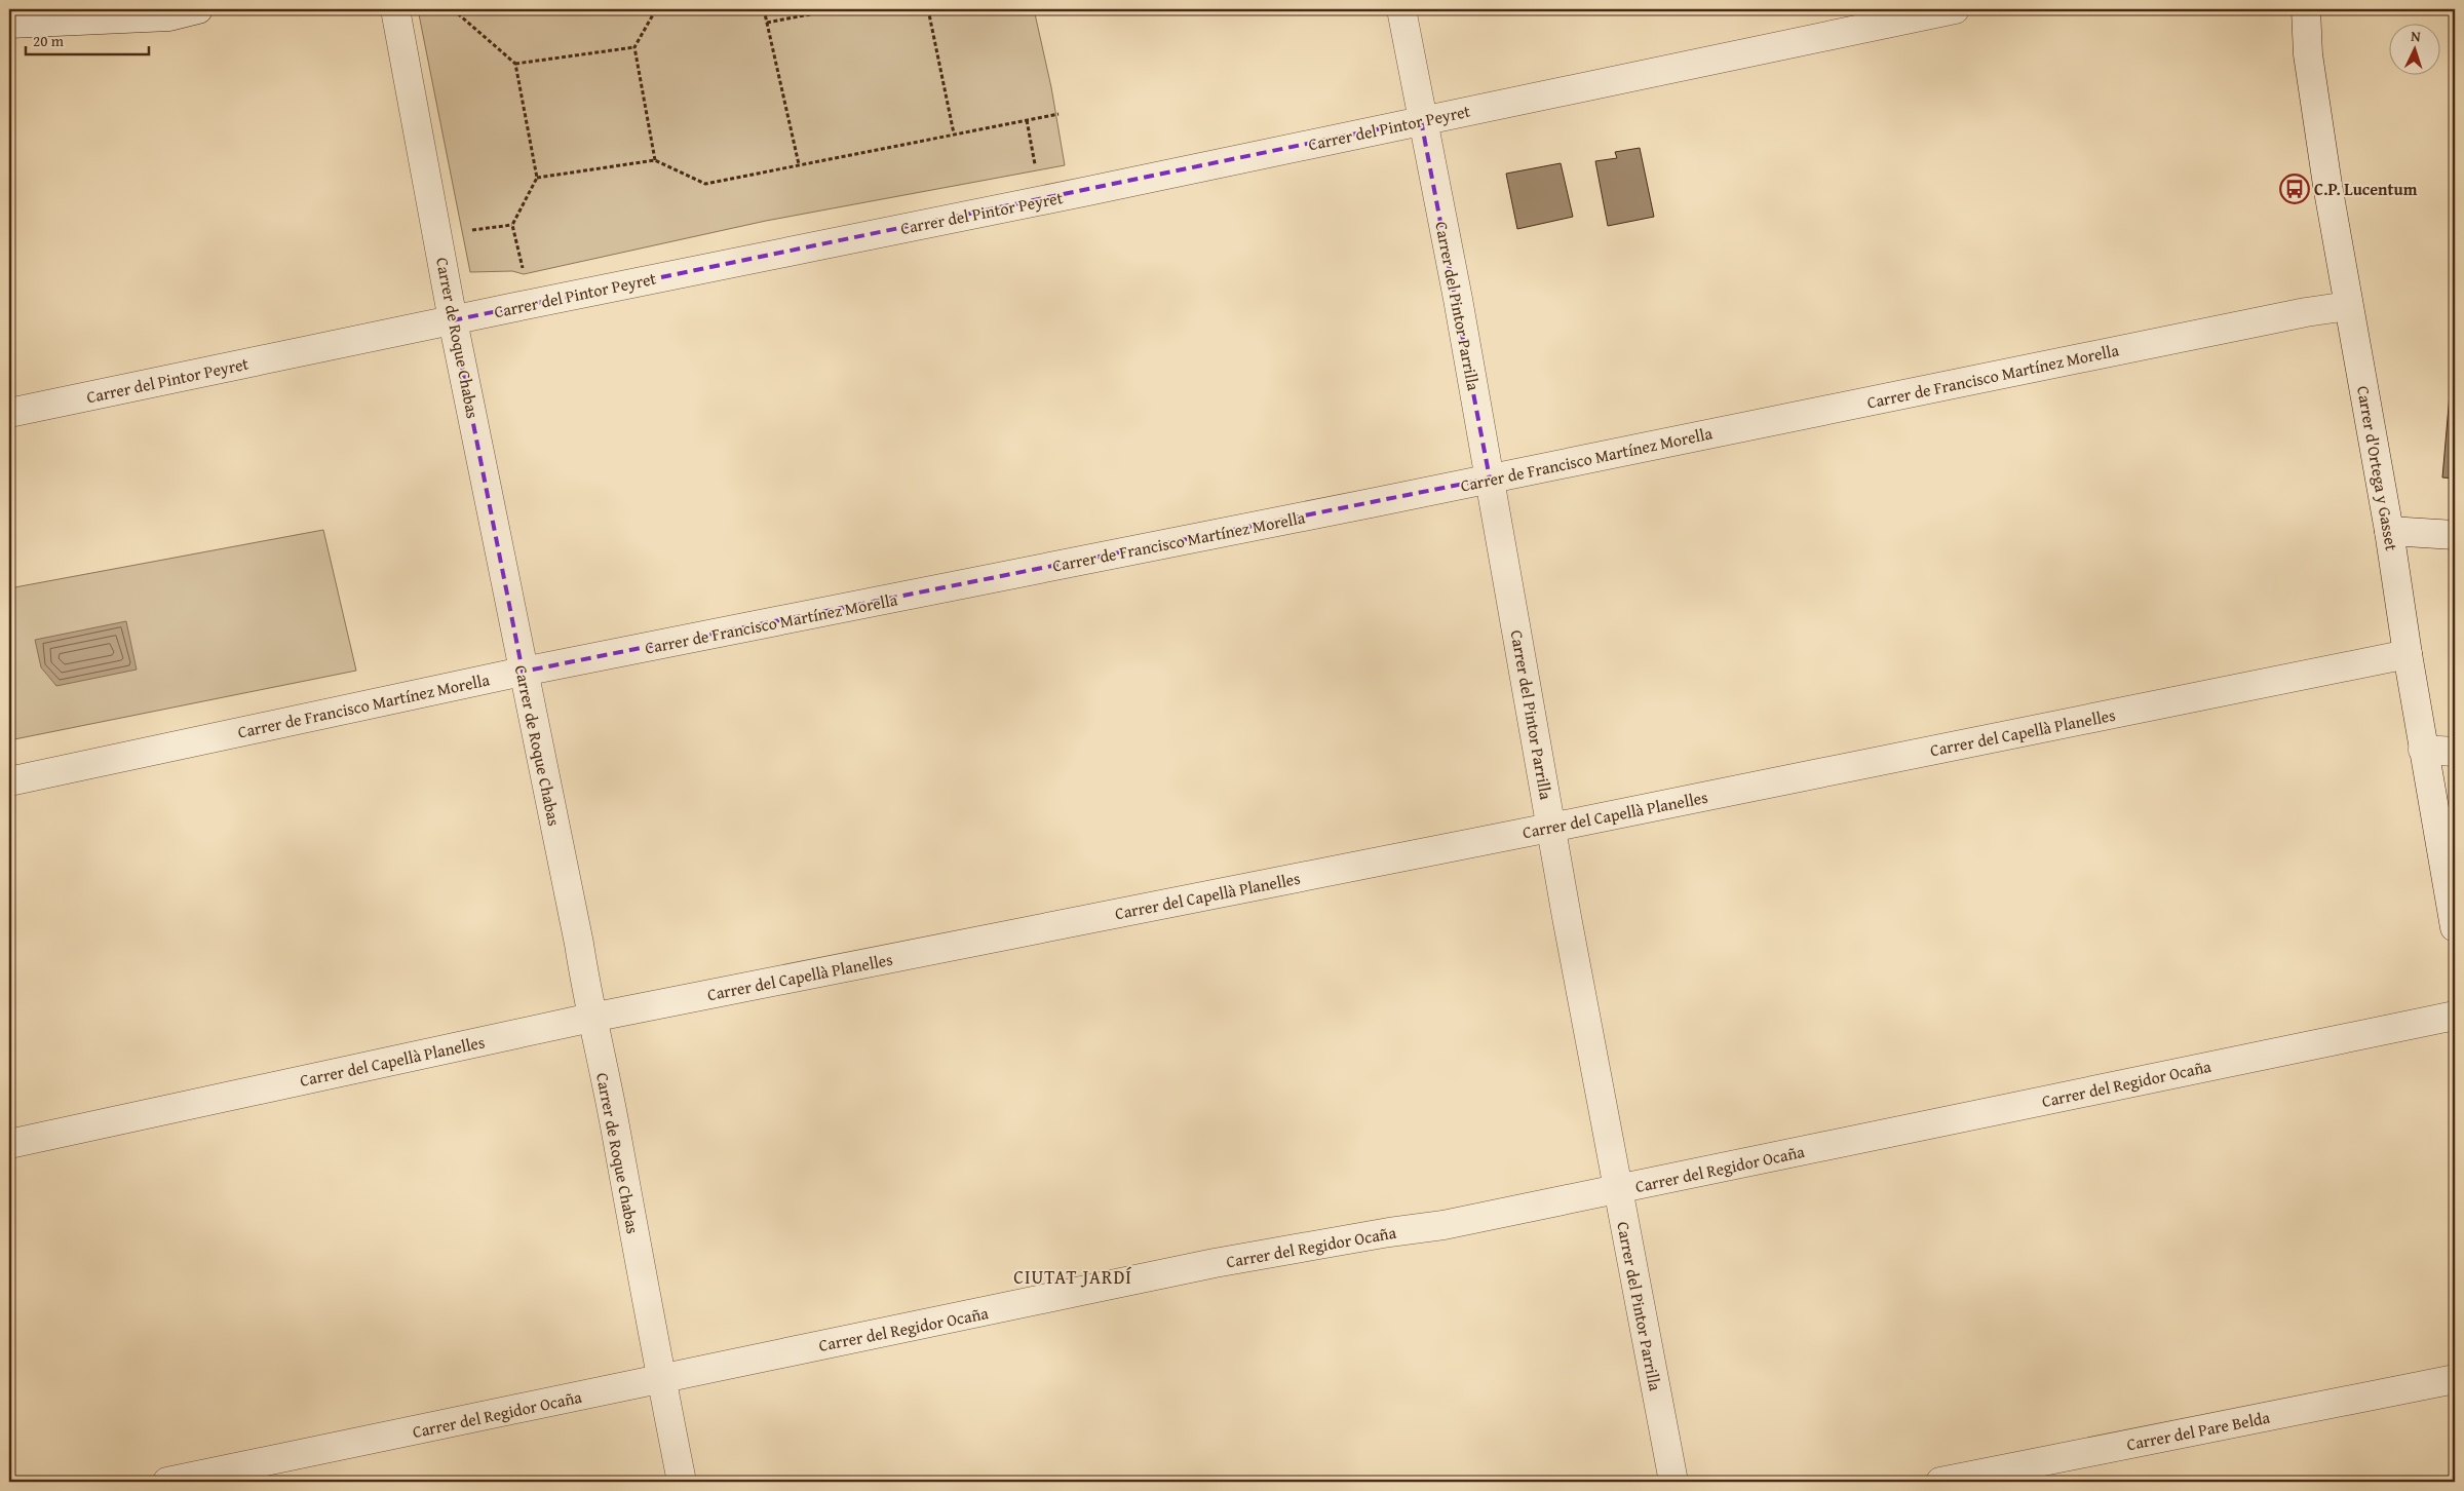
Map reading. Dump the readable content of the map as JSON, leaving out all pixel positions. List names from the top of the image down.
{
  "streets": {
    "street": [
      "Carrer del Pintor Peyret",
      "Carrer del Pintor Parrilla",
      "Carrer de Roque Chabas",
      "Carrer de Francisco Martínez Morella",
      "Carrer d'Ortega y Gasset",
      "Carrer del Capellà Planelles",
      "Carrer del Regidor Ocaña",
      "Carrer del Pare Belda"
    ]
  },
  "crossings": [
    ["Carrer del Pintor Peyret", "Carrer del Pintor Parrilla"],
    ["Carrer del Pintor Peyret", "Carrer de Roque Chabas"],
    ["Carrer del Pintor Parrilla", "Carrer de Francisco Martínez Morella"],
    ["Carrer del Pintor Parrilla", "Carrer del Capellà Planelles"],
    ["Carrer del Pintor Parrilla", "Carrer del Regidor Ocaña"],
    ["Carrer de Roque Chabas", "Carrer de Francisco Martínez Morella"],
    ["Carrer de Roque Chabas", "Carrer del Capellà Planelles"],
    ["Carrer de Roque Chabas", "Carrer del Regidor Ocaña"],
    ["Carrer de Francisco Martínez Morella", "Carrer d'Ortega y Gasset"],
    ["Carrer d'Ortega y Gasset", "Carrer del Capellà Planelles"]
  ],
  "districts": ["CIUTAT JARDÍ"],
  "places": {
    "bus stop": ["C.P. Lucentum"]
  },
  "scale_bar": "20 m",
  "north": "top"
}
